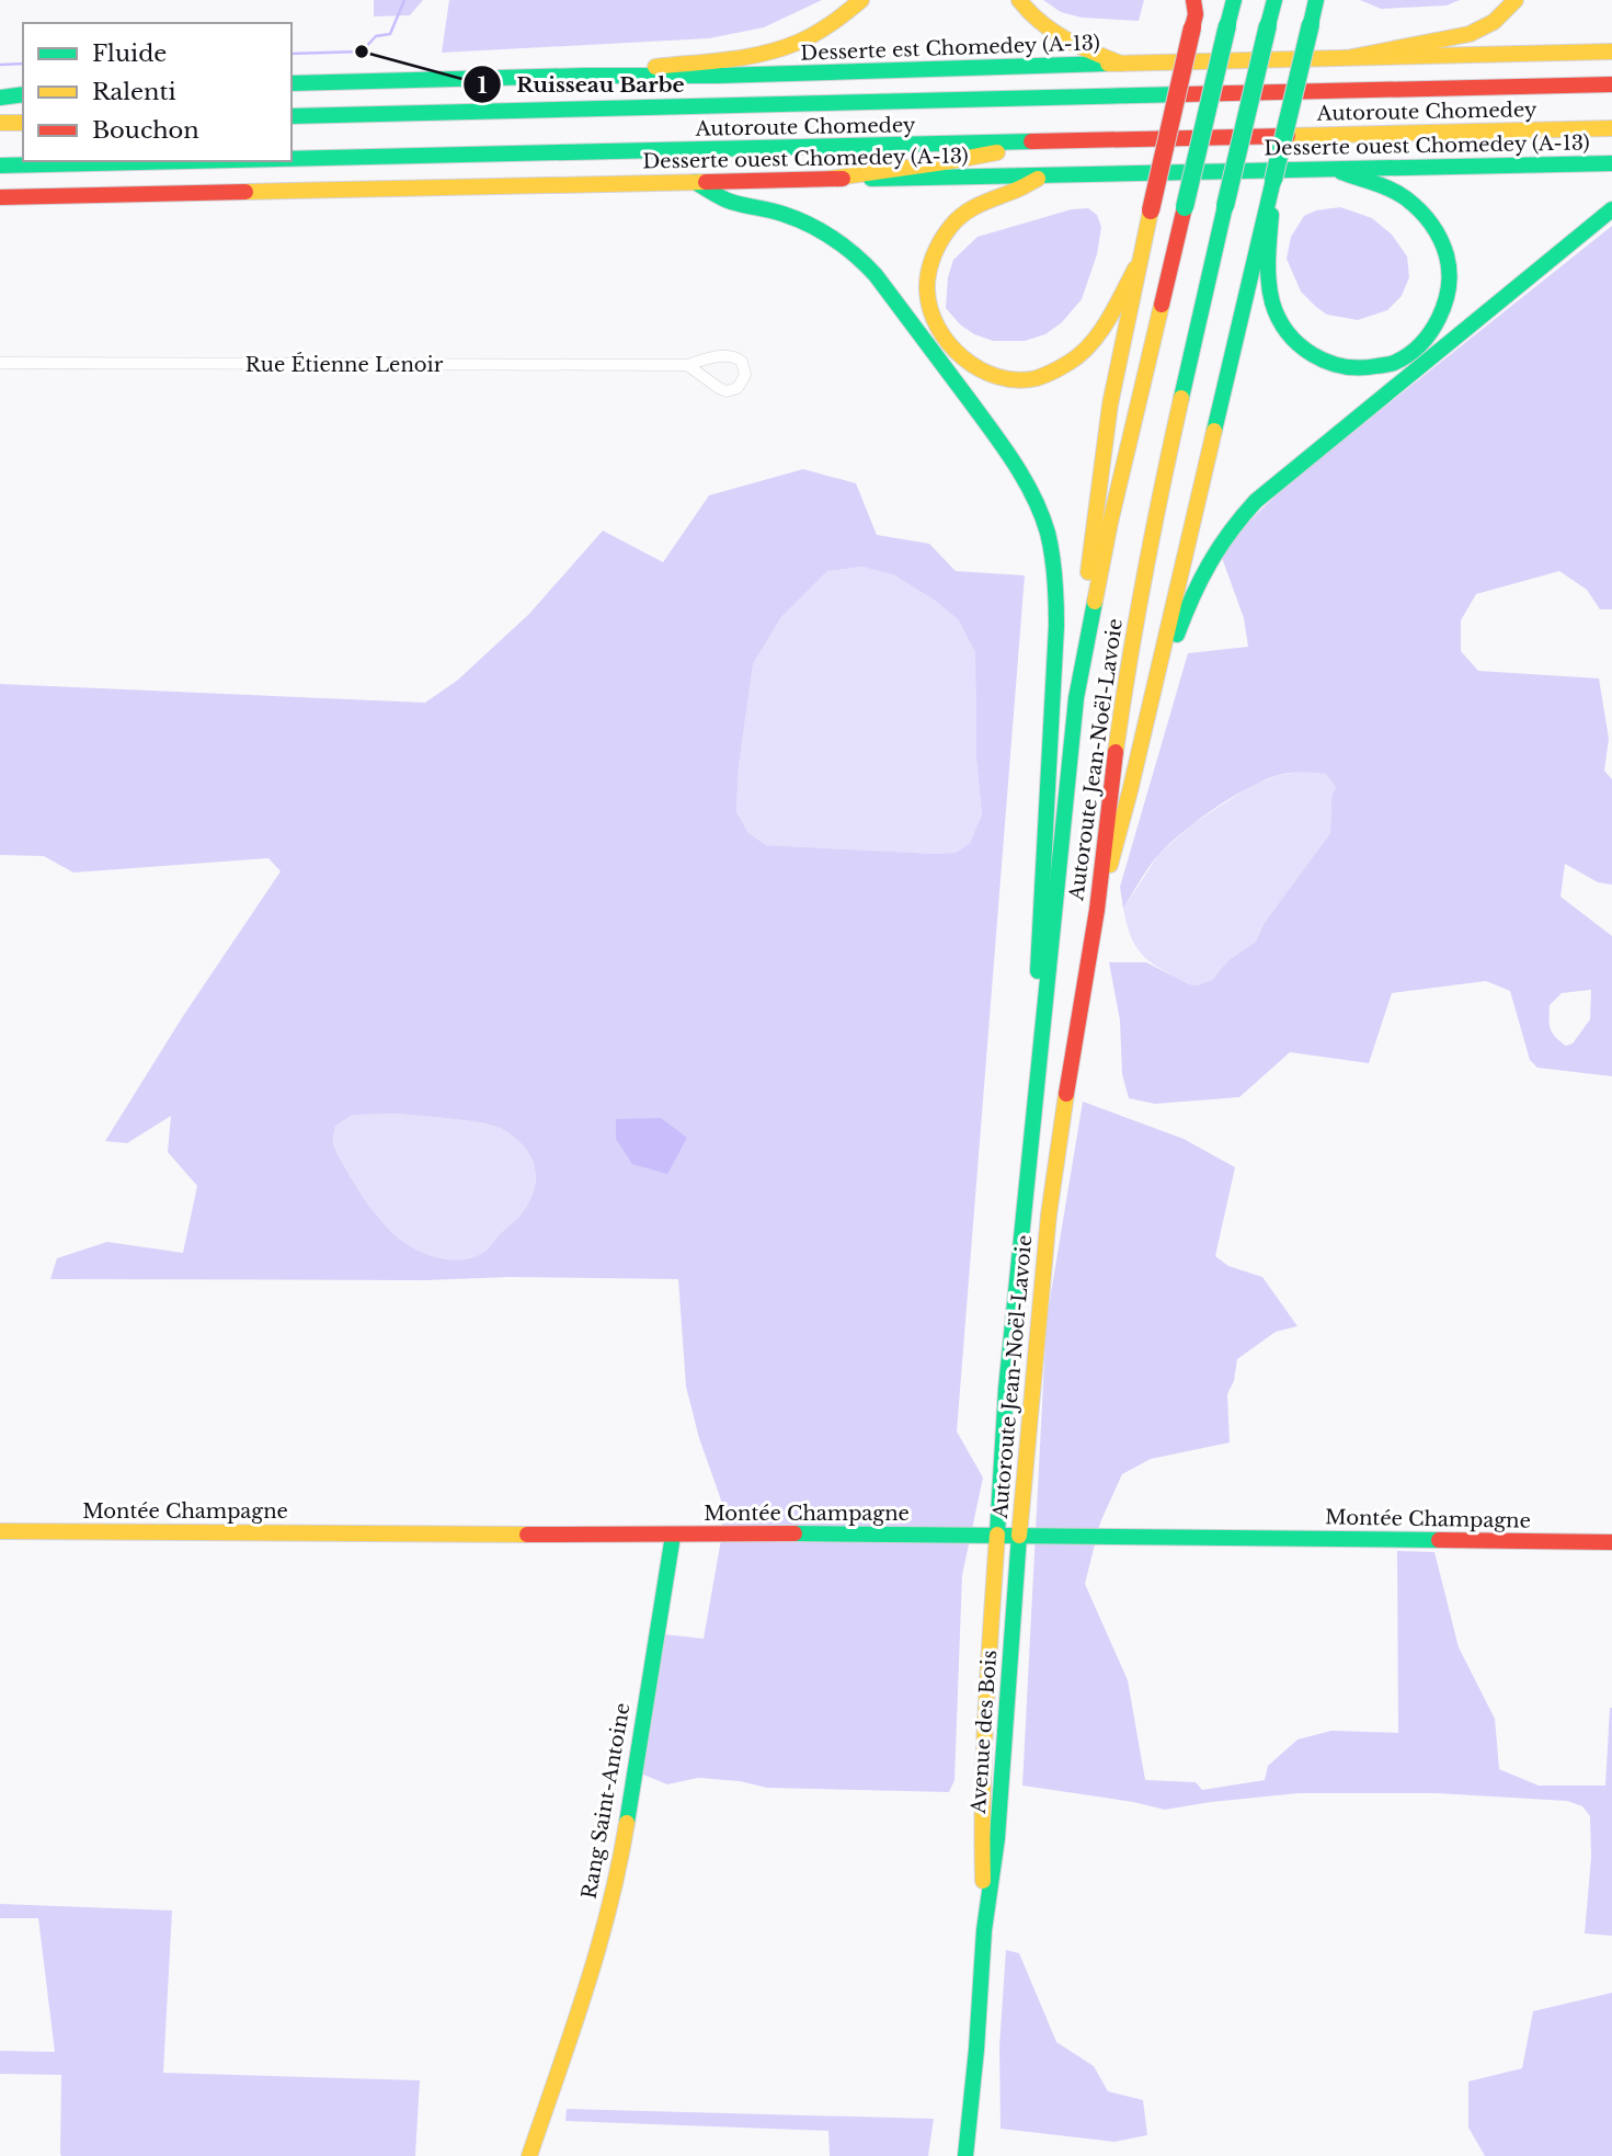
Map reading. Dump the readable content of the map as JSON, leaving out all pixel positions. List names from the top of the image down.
{
  "streets": {
    "main road": [
      "Desserte est Chomedey (A-13)",
      "Autoroute Chomedey",
      "Desserte ouest Chomedey (A-13)",
      "Autoroute Jean-Noël-Lavoie",
      "Montée Champagne",
      "Avenue des Bois",
      "Rang Saint-Antoine"
    ],
    "street": ["Rue Étienne Lenoir"]
  },
  "crossings": [
    ["Autoroute Jean-Noël-Lavoie", "Montée Champagne"],
    ["Autoroute Jean-Noël-Lavoie", "Avenue des Bois"],
    ["Montée Champagne", "Avenue des Bois"],
    ["Montée Champagne", "Rang Saint-Antoine"]
  ],
  "places": ["Ruisseau Barbe"],
  "legend": ["Fluide", "Ralenti", "Bouchon"]
}
